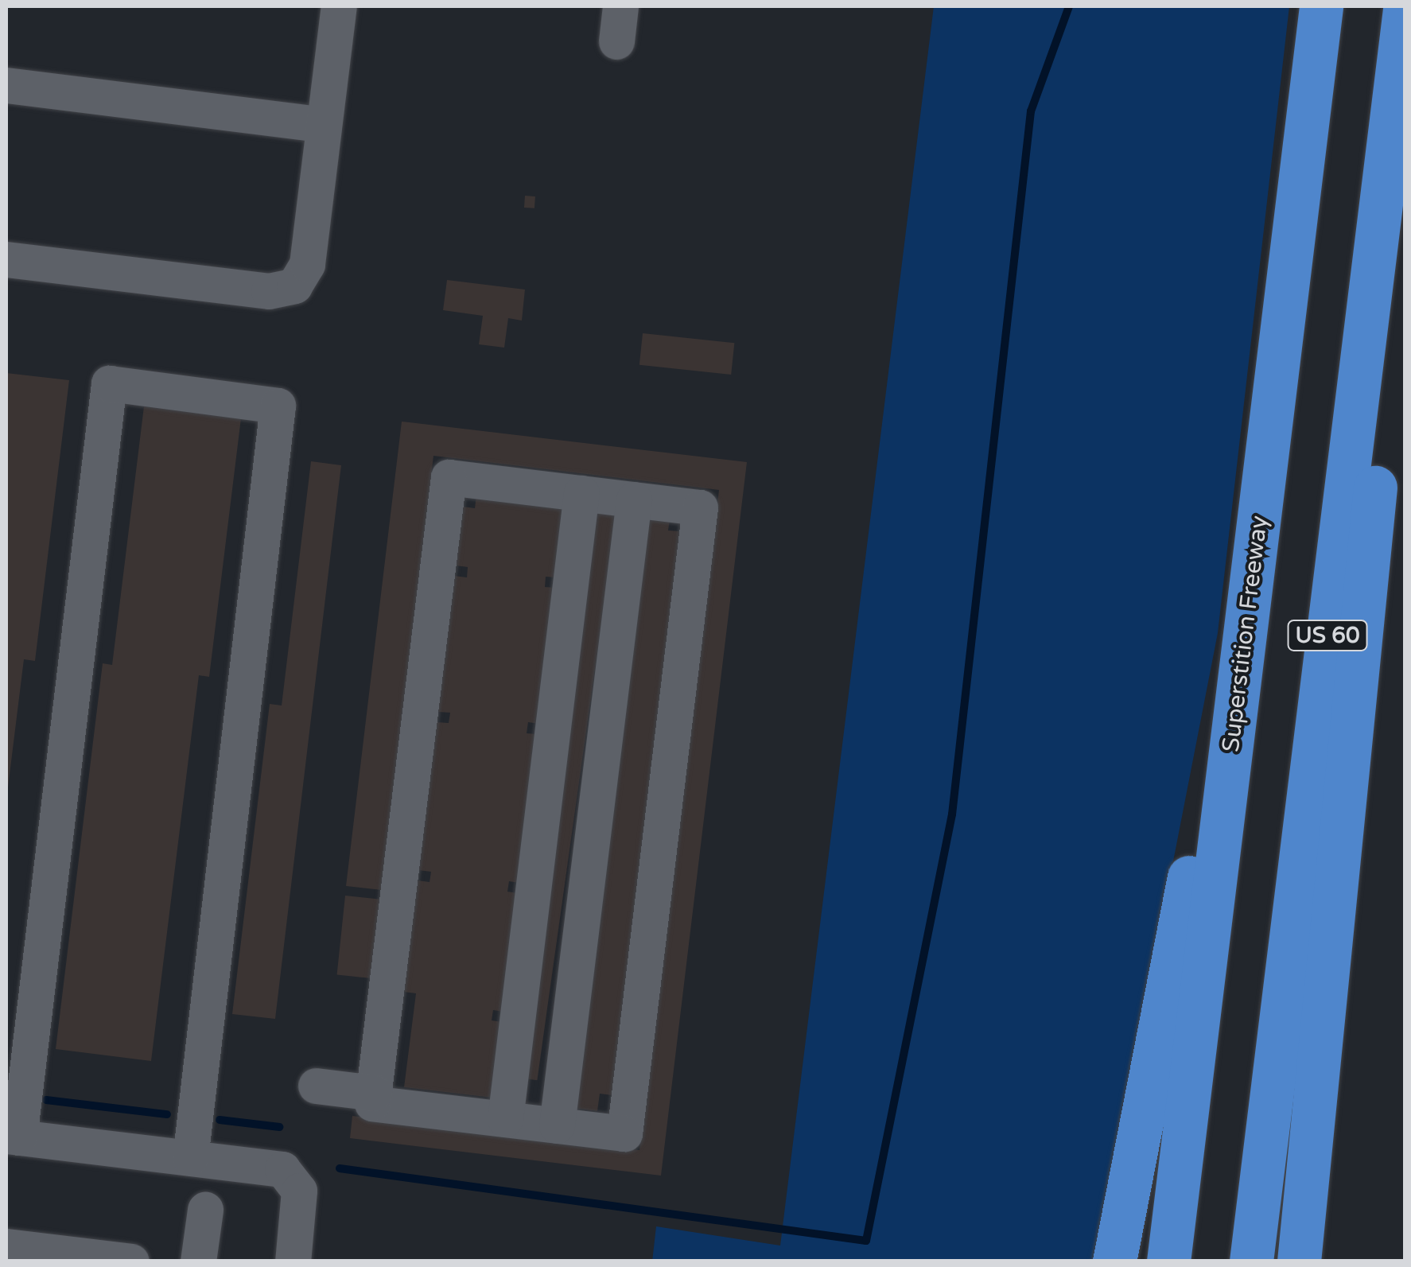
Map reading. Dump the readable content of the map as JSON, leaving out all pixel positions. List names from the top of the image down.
{
  "streets": {
    "highway": ["Superstition Freeway", "US 60"]
  }
}
